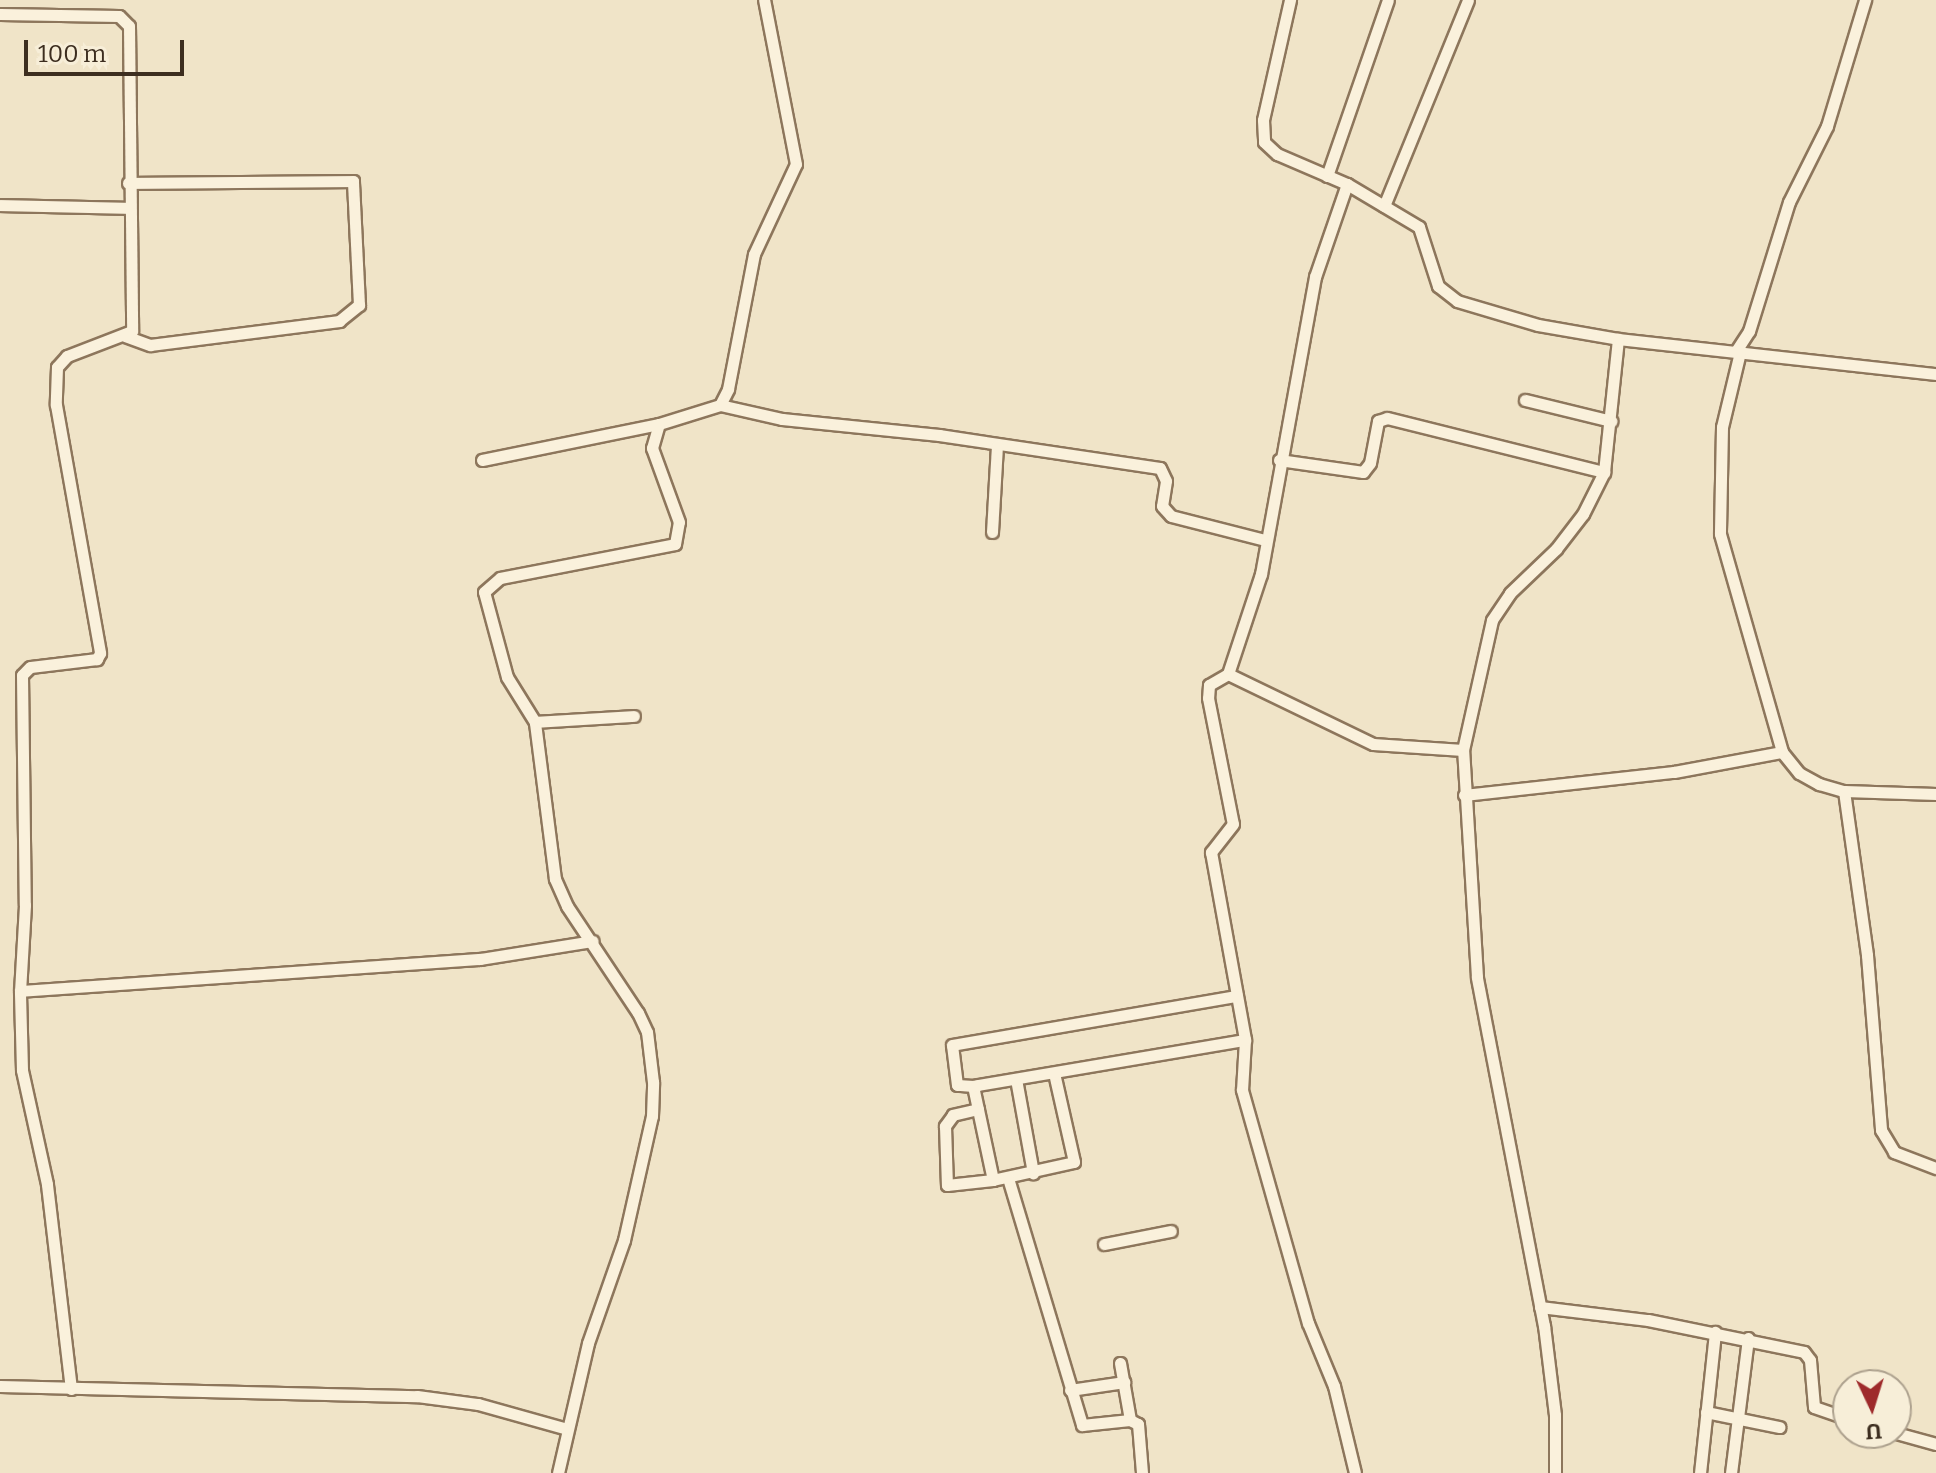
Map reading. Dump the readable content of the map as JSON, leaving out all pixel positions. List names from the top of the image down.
{
  "scale_bar": "100 m",
  "north": "bottom"
}
